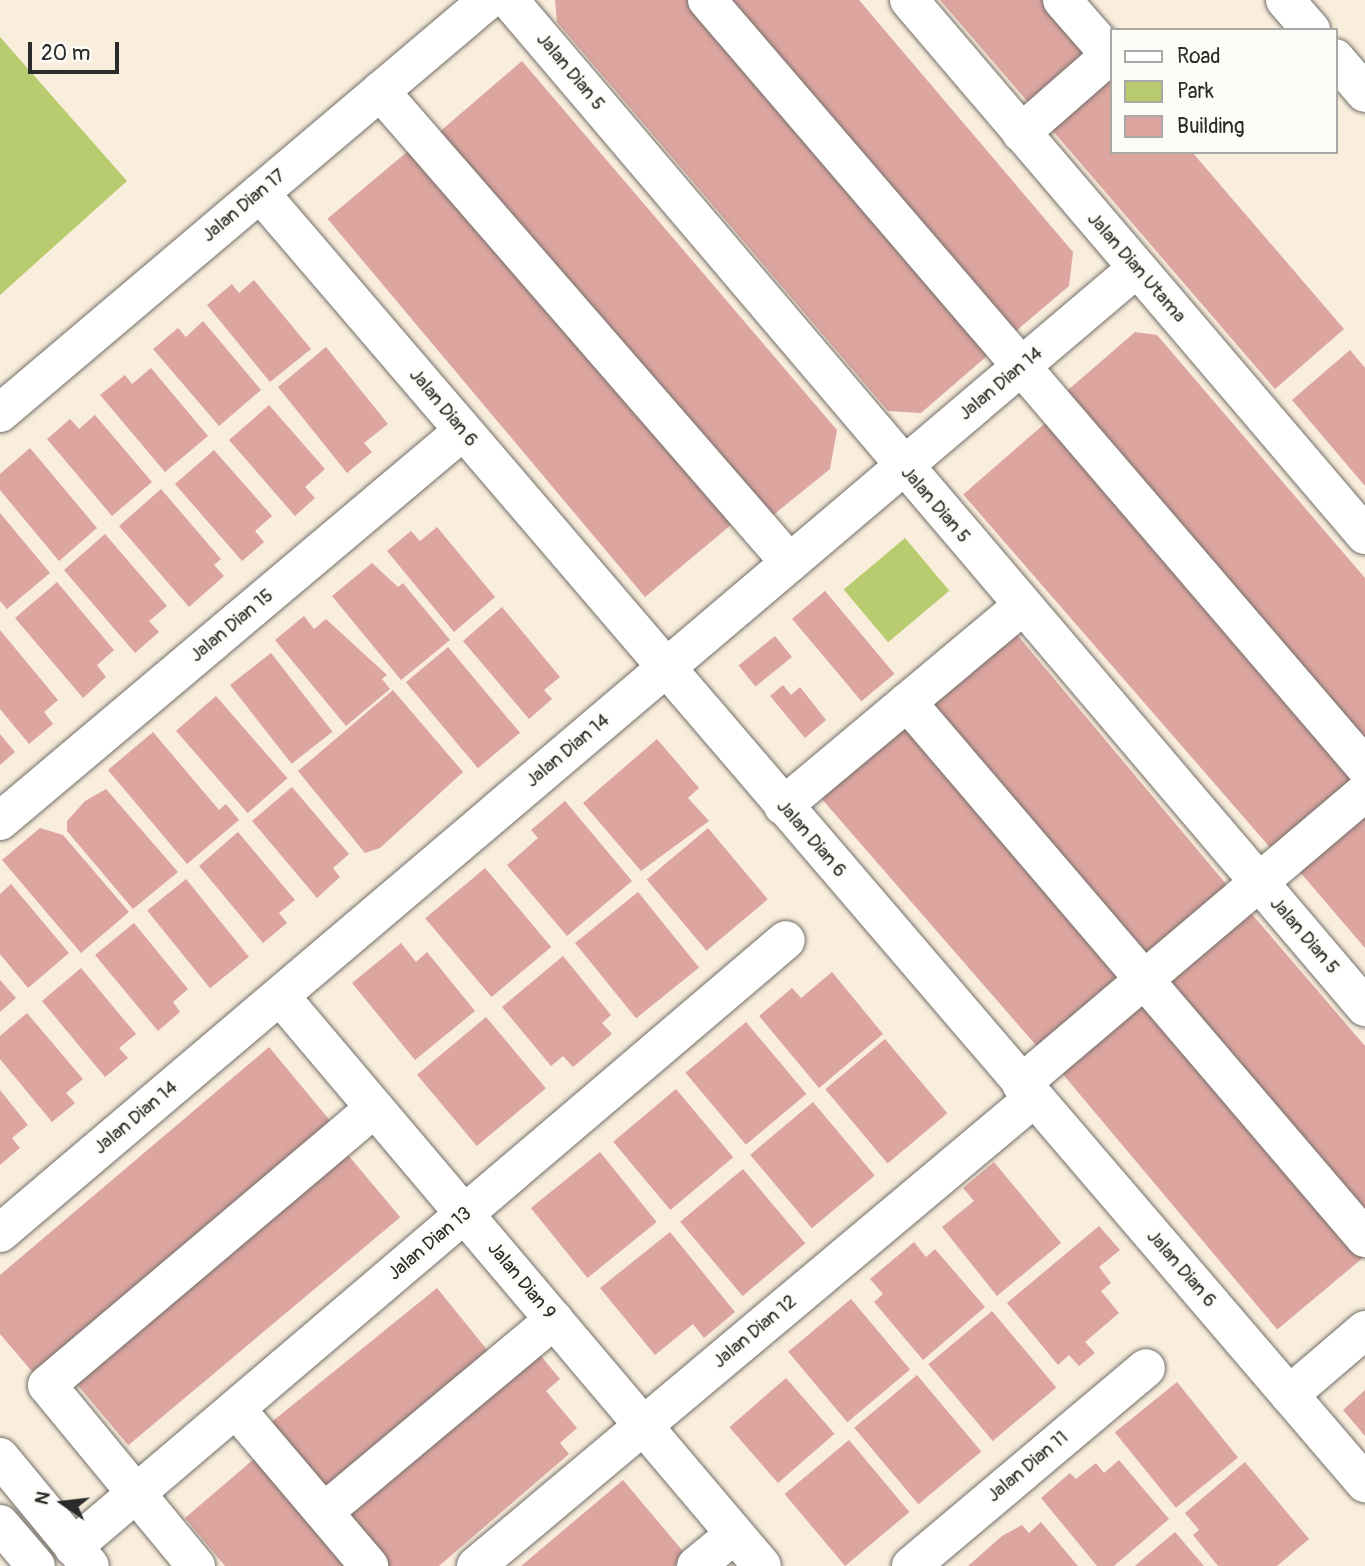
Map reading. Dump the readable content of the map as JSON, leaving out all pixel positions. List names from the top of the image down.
{
  "streets": {
    "street": [
      "Jalan Dian 5",
      "Jalan Dian 17",
      "Jalan Dian Utama",
      "Jalan Dian 14",
      "Jalan Dian 6",
      "Jalan Dian 15",
      "Jalan Dian 13",
      "Jalan Dian 9",
      "Jalan Dian 12",
      "Jalan Dian 11"
    ]
  },
  "crossings": [
    ["Jalan Dian 5", "Jalan Dian 14"],
    ["Jalan Dian 5", "Jalan Dian 12"],
    ["Jalan Dian 17", "Jalan Dian 6"],
    ["Jalan Dian Utama", "Jalan Dian 14"],
    ["Jalan Dian 14", "Jalan Dian 6"],
    ["Jalan Dian 14", "Jalan Dian 9"],
    ["Jalan Dian 6", "Jalan Dian 15"],
    ["Jalan Dian 6", "Jalan Dian 12"],
    ["Jalan Dian 13", "Jalan Dian 9"],
    ["Jalan Dian 9", "Jalan Dian 12"]
  ],
  "legend": ["Road", "Park", "Building"],
  "scale_bar": "20 m",
  "north": "left"
}
